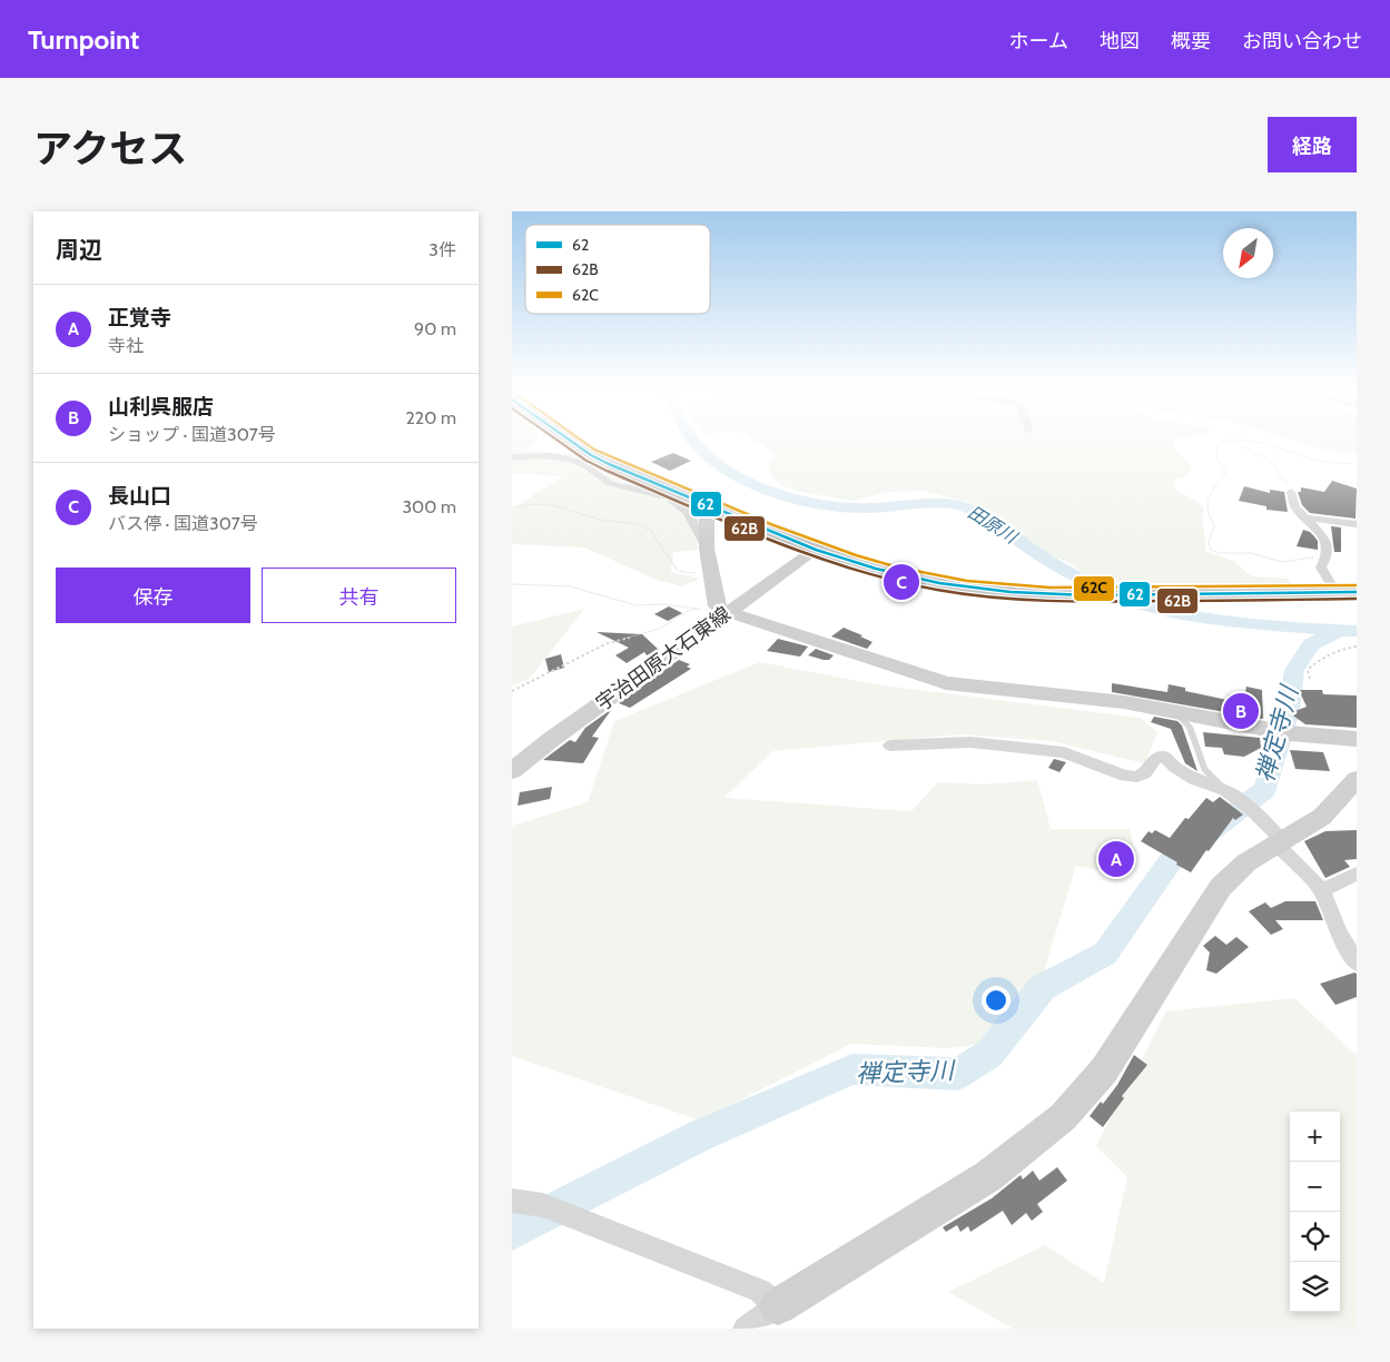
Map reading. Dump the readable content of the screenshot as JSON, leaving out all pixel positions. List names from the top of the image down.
{
  "streets": {
    "street": ["宇治田原大石東線"]
  },
  "water": ["田原川", "禅定寺川"],
  "lines": ["transit line 62", "transit line 62B", "transit line 62C"],
  "legend": ["62", "62B", "62C"],
  "north": "bottom left",
  "page": {
    "header": "Turnpoint",
    "nav": [
      "ホーム",
      "地図",
      "概要",
      "お問い合わせ"
    ],
    "title": "アクセス",
    "buttons": [
      "経路",
      ["保存", "共有"]
    ],
    "heading": ["周辺", "3件"],
    "list": [
      {
        "mark": "A",
        "name": "正覚寺",
        "note": "寺社",
        "value": "90 m"
      },
      {
        "mark": "B",
        "name": "山利呉服店",
        "note": "ショップ · 国道307号",
        "value": "220 m"
      },
      {
        "mark": "C",
        "name": "長山口",
        "note": "バス停 · 国道307号",
        "value": "300 m"
      }
    ],
    "pins": ["C", "B", "A"],
    "map_buttons": ["+", "−"]
  }
}
